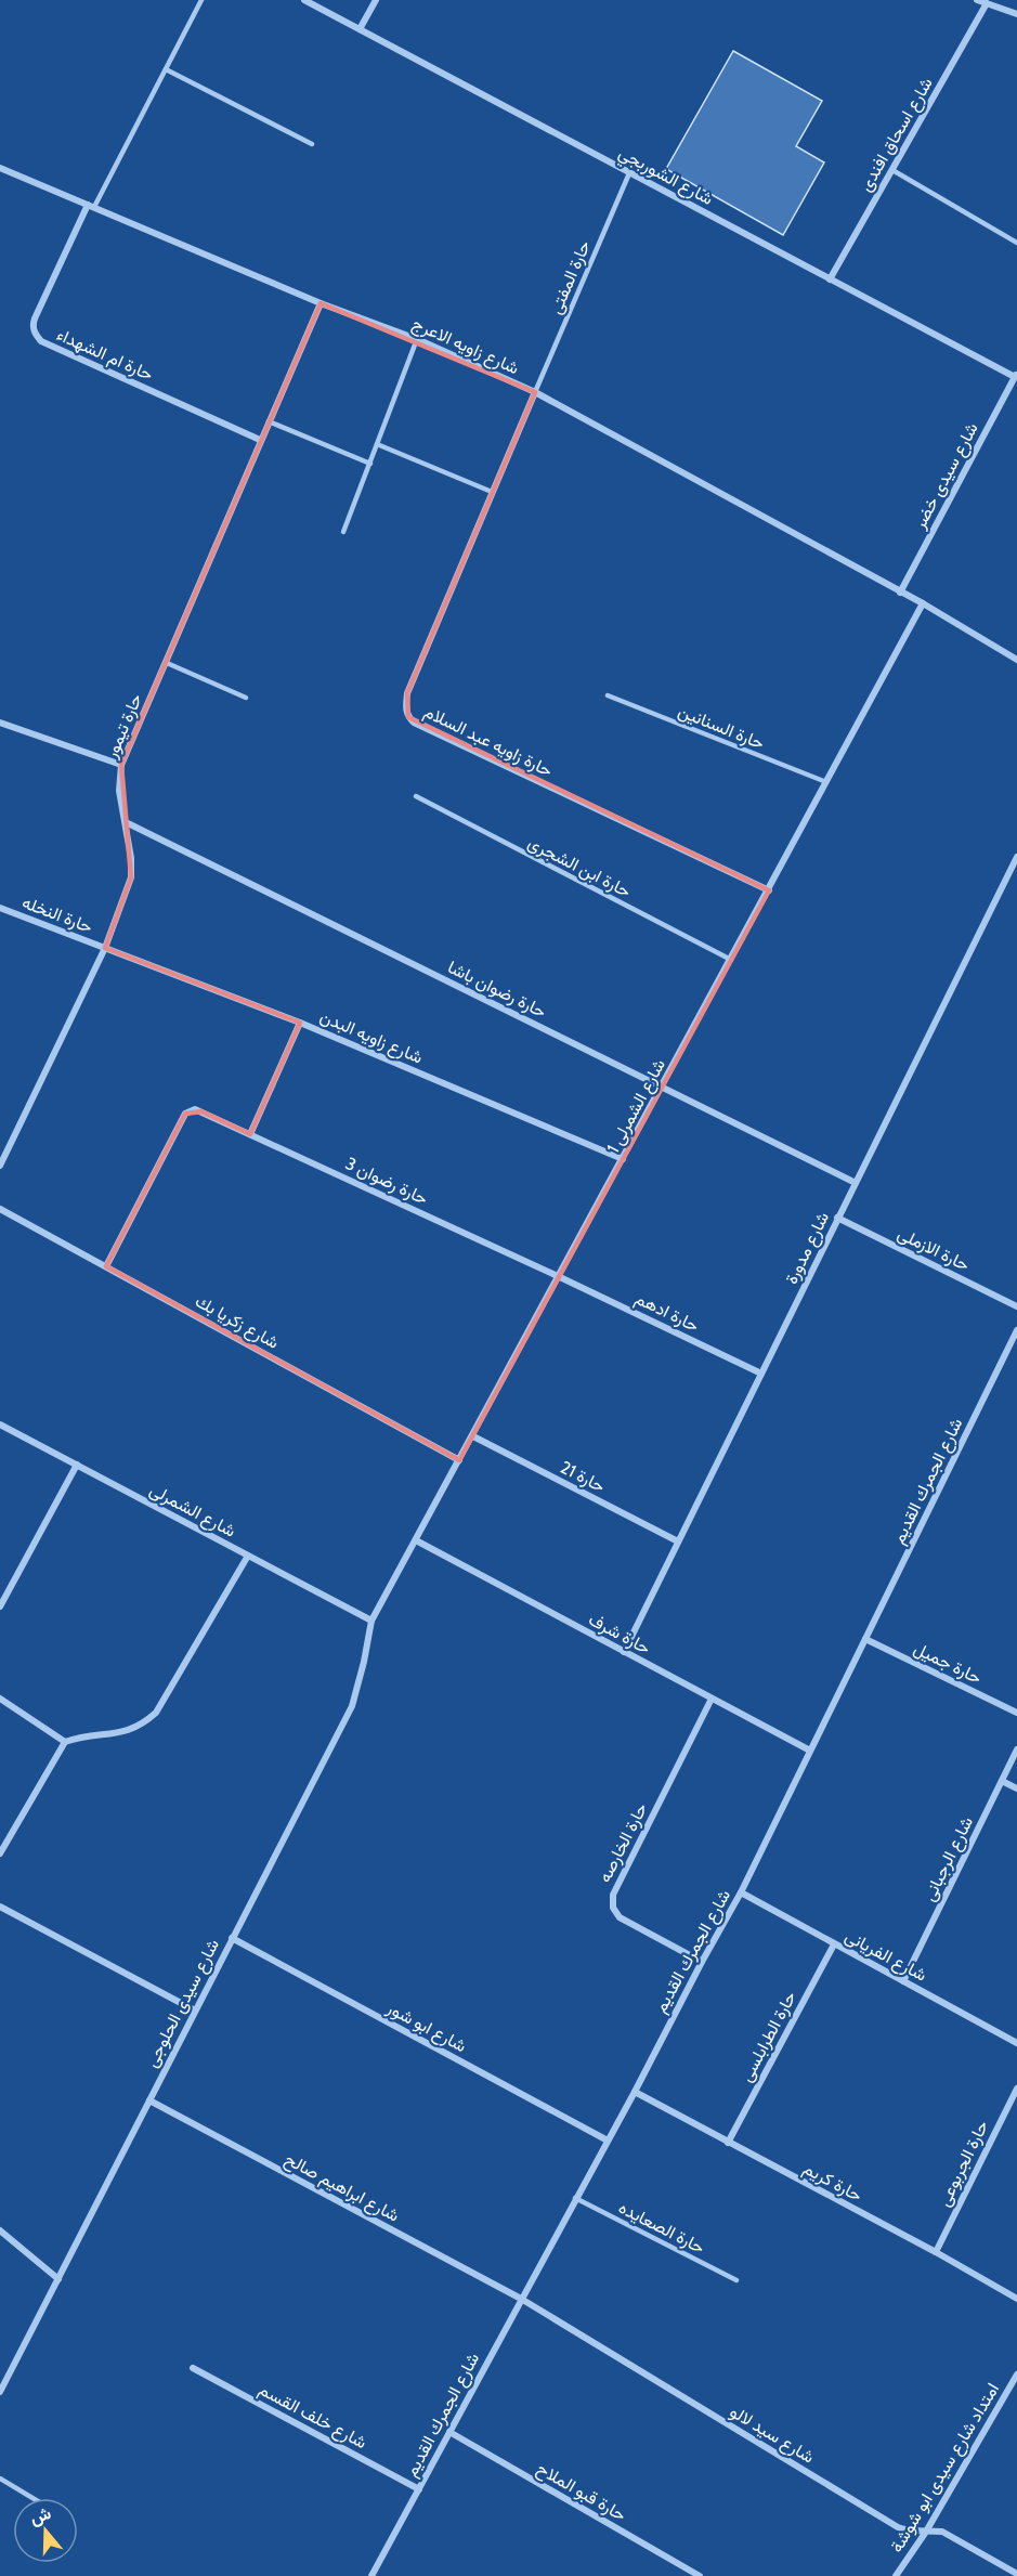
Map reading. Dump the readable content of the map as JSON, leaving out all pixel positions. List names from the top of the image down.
{
  "streets": {
    "street": [
      "شارع اسحاق افندى",
      "شارع الشوربجي",
      "شارع زاويه الاعرج",
      "حارة ام الشهداء",
      "شارع سيدى خضر",
      "حارة تيمور",
      "حارة زاويه عبد السلام",
      "حارة النخله",
      "حارة رضوان باشا",
      "شارع زاويه البدن",
      "شارع الشمرلى 1",
      "حارة رضوان 3",
      "شارع مدورة",
      "حارة الازملى",
      "حارة ادهم",
      "شارع زكريا بك",
      "حارة 21",
      "شارع الجمرك القديم",
      "شارع الشمرلى",
      "حارة شرف",
      "حارة جميل",
      "حارة الخارصه",
      "شارع الرجبانى",
      "شارع الفريانى",
      "شارع سيدى الحلوجى",
      "شارع ابو شور",
      "حارة الطرابلسى",
      "حارة الجربوعى",
      "حارة كريم",
      "شارع ابراهيم صالح",
      "شارع خلف القسم",
      "شارع سيد لالو",
      "امتداد شارع سيدى ابو شوشة",
      "حارة قبو الملاح"
    ],
    "lane": [
      "حارة المفتى",
      "حارة السنانين",
      "حارة ابن الشجرى",
      "حارة الصعايده"
    ]
  },
  "crossings": [
    ["شارع اسحاق افندى", "شارع الشوربجي"],
    ["شارع الشوربجي", "حارة المفتى"],
    ["شارع الشوربجي", "شارع سيدى خضر"],
    ["حارة المفتى", "شارع زاويه الاعرج"],
    ["حارة المفتى", "حارة زاويه عبد السلام"],
    ["شارع زاويه الاعرج", "حارة ام الشهداء"],
    ["شارع زاويه الاعرج", "شارع سيدى خضر"],
    ["شارع زاويه الاعرج", "حارة تيمور"],
    ["شارع زاويه الاعرج", "حارة زاويه عبد السلام"],
    ["شارع زاويه الاعرج", "شارع الشمرلى 1"],
    ["حارة ام الشهداء", "حارة تيمور"],
    ["حارة تيمور", "حارة النخله"],
    ["حارة تيمور", "حارة رضوان باشا"],
    ["حارة تيمور", "شارع زاويه البدن"],
    ["حارة السنانين", "شارع الشمرلى 1"],
    ["حارة زاويه عبد السلام", "شارع الشمرلى 1"],
    ["حارة ابن الشجرى", "شارع الشمرلى 1"],
    ["حارة النخله", "شارع زاويه البدن"],
    ["حارة رضوان باشا", "شارع الشمرلى 1"],
    ["حارة رضوان باشا", "شارع مدورة"],
    ["شارع زاويه البدن", "شارع الشمرلى 1"],
    ["شارع الشمرلى 1", "حارة رضوان 3"],
    ["شارع الشمرلى 1", "حارة ادهم"],
    ["شارع الشمرلى 1", "شارع زكريا بك"],
    ["شارع الشمرلى 1", "حارة 21"],
    ["شارع الشمرلى 1", "شارع الشمرلى"],
    ["شارع الشمرلى 1", "حارة شرف"],
    ["شارع الشمرلى 1", "شارع سيدى الحلوجى"],
    ["حارة رضوان 3", "حارة ادهم"],
    ["حارة رضوان 3", "شارع زكريا بك"],
    ["شارع مدورة", "حارة الازملى"],
    ["شارع مدورة", "حارة ادهم"],
    ["شارع مدورة", "حارة 21"],
    ["شارع مدورة", "حارة شرف"],
    ["شارع الجمرك القديم", "حارة شرف"],
    ["شارع الجمرك القديم", "حارة جميل"],
    ["شارع الجمرك القديم", "حارة الخارصه"],
    ["شارع الجمرك القديم", "شارع الفريانى"],
    ["شارع الجمرك القديم", "شارع ابو شور"],
    ["شارع الجمرك القديم", "حارة كريم"],
    ["شارع الجمرك القديم", "شارع ابراهيم صالح"],
    ["شارع الجمرك القديم", "حارة الصعايده"],
    ["شارع الجمرك القديم", "شارع خلف القسم"],
    ["شارع الجمرك القديم", "شارع سيد لالو"],
    ["شارع الجمرك القديم", "حارة قبو الملاح"],
    ["شارع الشمرلى", "شارع سيدى الحلوجى"],
    ["حارة شرف", "حارة الخارصه"],
    ["شارع الرجبانى", "شارع الفريانى"],
    ["شارع الفريانى", "حارة الطرابلسى"],
    ["شارع سيدى الحلوجى", "شارع ابو شور"],
    ["شارع سيدى الحلوجى", "شارع ابراهيم صالح"],
    ["حارة الطرابلسى", "حارة كريم"],
    ["حارة الجربوعى", "حارة كريم"],
    ["شارع ابراهيم صالح", "شارع سيد لالو"],
    ["شارع سيد لالو", "امتداد شارع سيدى ابو شوشة"]
  ],
  "north": "top"
}
